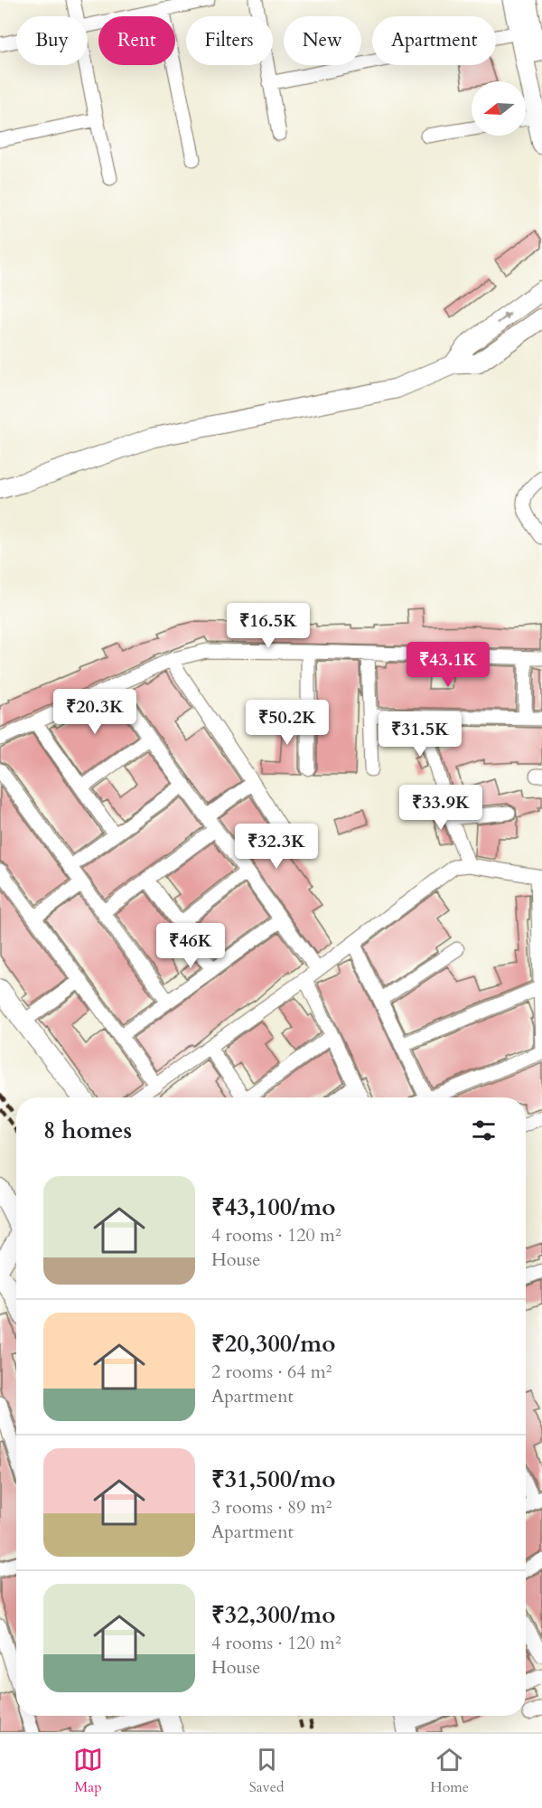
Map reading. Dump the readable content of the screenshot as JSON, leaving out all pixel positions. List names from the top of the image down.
{
  "north": "left",
  "page": {
    "chip": [
      "Buy",
      "Rent",
      "Filters",
      "New",
      "Apartment"
    ],
    "price": [
      "₹16.5K",
      "₹43.1K",
      "₹20.3K",
      "₹50.2K",
      "₹31.5K",
      "₹33.9K",
      "₹32.3K",
      "₹46K"
    ],
    "heading": "8 homes",
    "list": [
      {
        "name": "₹43,100/mo",
        "note": "4 rooms · 120 m² · House"
      },
      {
        "name": "₹20,300/mo",
        "note": "2 rooms · 64 m² · Apartment"
      },
      {
        "name": "₹31,500/mo",
        "note": "3 rooms · 89 m² · Apartment"
      },
      {
        "name": "₹32,300/mo",
        "note": "4 rooms · 120 m² · House"
      }
    ],
    "tabs": ["Map", "Saved", "Home"]
  }
}
